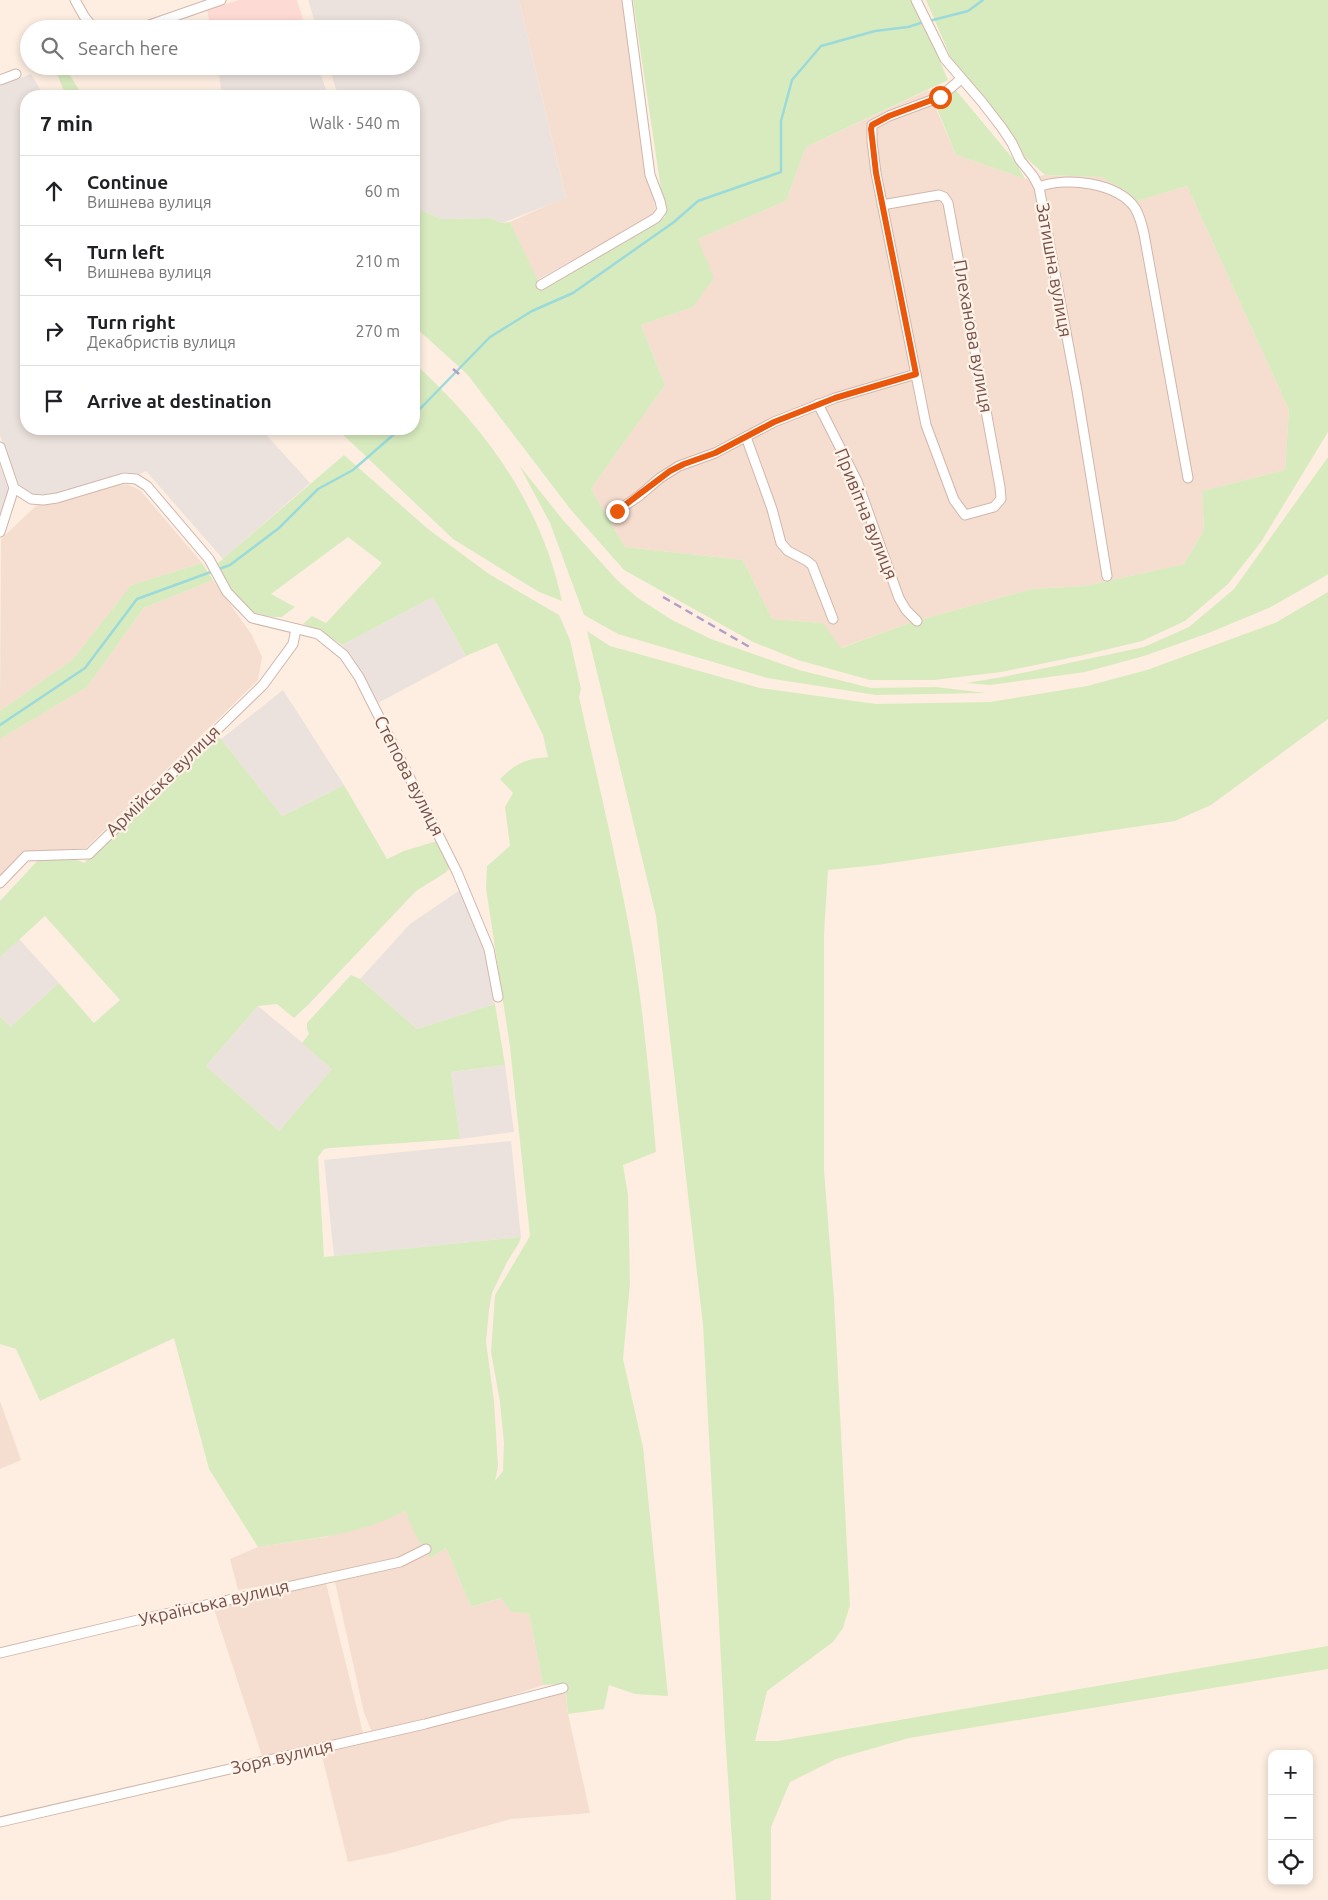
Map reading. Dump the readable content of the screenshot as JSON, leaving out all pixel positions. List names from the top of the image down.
{
  "streets": {
    "street": [
      "Затишна вулиця",
      "Плеханова вулиця",
      "Привітна вулиця",
      "Степова вулиця",
      "Армійська вулиця",
      "Українська вулиця",
      "Зоря вулиця"
    ]
  },
  "crossings": [
    ["Степова вулиця", "Армійська вулиця"]
  ],
  "page": {
    "search": "Search here",
    "heading": ["7 min", "Walk · 540 m"],
    "list": [
      ["Continue", "Вишнева вулиця", "60 m"],
      ["Turn left", "Вишнева вулиця", "210 m"],
      ["Turn right", "Декабристів вулиця", "270 m"],
      "Arrive at destination"
    ],
    "map_buttons": ["+", "−"]
  }
}
